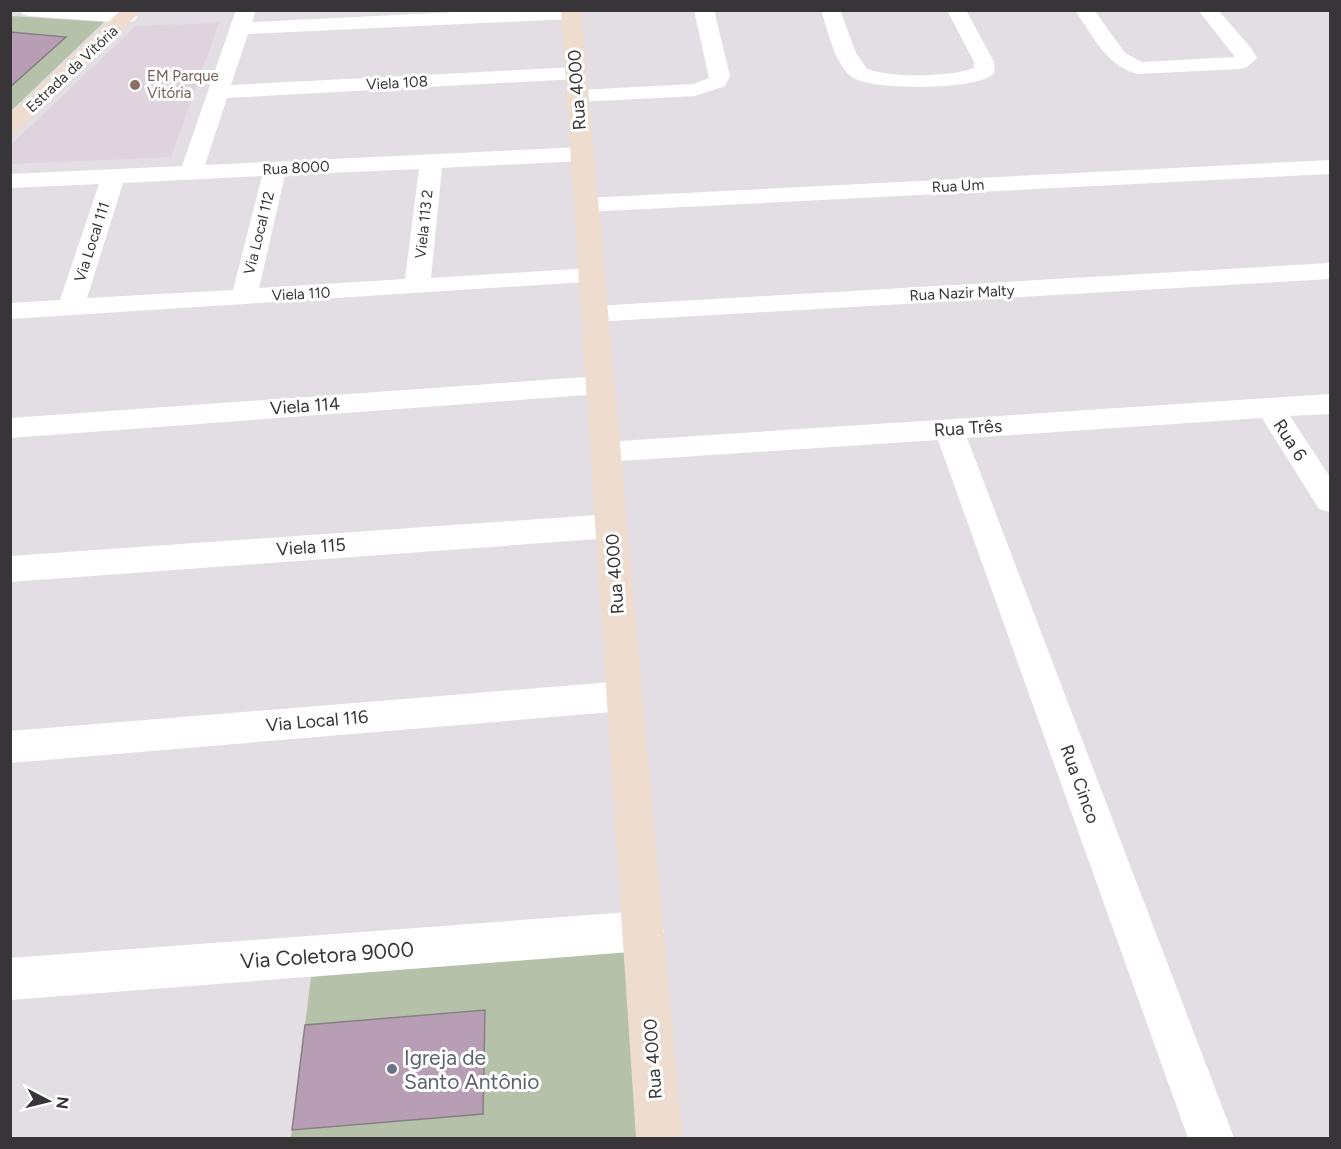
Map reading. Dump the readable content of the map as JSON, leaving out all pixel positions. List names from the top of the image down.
{
  "streets": {
    "street": [
      "Estrada da Vitória",
      "Viela 108",
      "Rua 4000",
      "Rua 8000",
      "Rua Um",
      "Viela 113 2",
      "Via Local 112",
      "Via Local 111",
      "Rua Nazir Malty",
      "Viela 110",
      "Viela 114",
      "Rua Três",
      "Rua 6",
      "Viela 115",
      "Via Local 116",
      "Rua Cinco",
      "Via Coletora 9000"
    ]
  },
  "crossings": [
    ["Viela 108", "Rua 4000"],
    ["Rua 4000", "Rua 8000"],
    ["Rua 4000", "Rua Um"],
    ["Rua 4000", "Rua Nazir Malty"],
    ["Rua 4000", "Viela 110"],
    ["Rua 4000", "Viela 114"],
    ["Rua 4000", "Rua Três"],
    ["Rua 4000", "Viela 115"],
    ["Rua 4000", "Via Local 116"],
    ["Rua 4000", "Via Coletora 9000"],
    ["Rua 8000", "Viela 113 2"],
    ["Rua 8000", "Via Local 112"],
    ["Rua 8000", "Via Local 111"],
    ["Viela 113 2", "Viela 110"],
    ["Via Local 112", "Viela 110"],
    ["Via Local 111", "Viela 110"],
    ["Rua Três", "Rua 6"],
    ["Rua Três", "Rua Cinco"]
  ],
  "places": ["EM Parque Vitória", "Igreja de Santo Antônio"],
  "north": "right"
}
